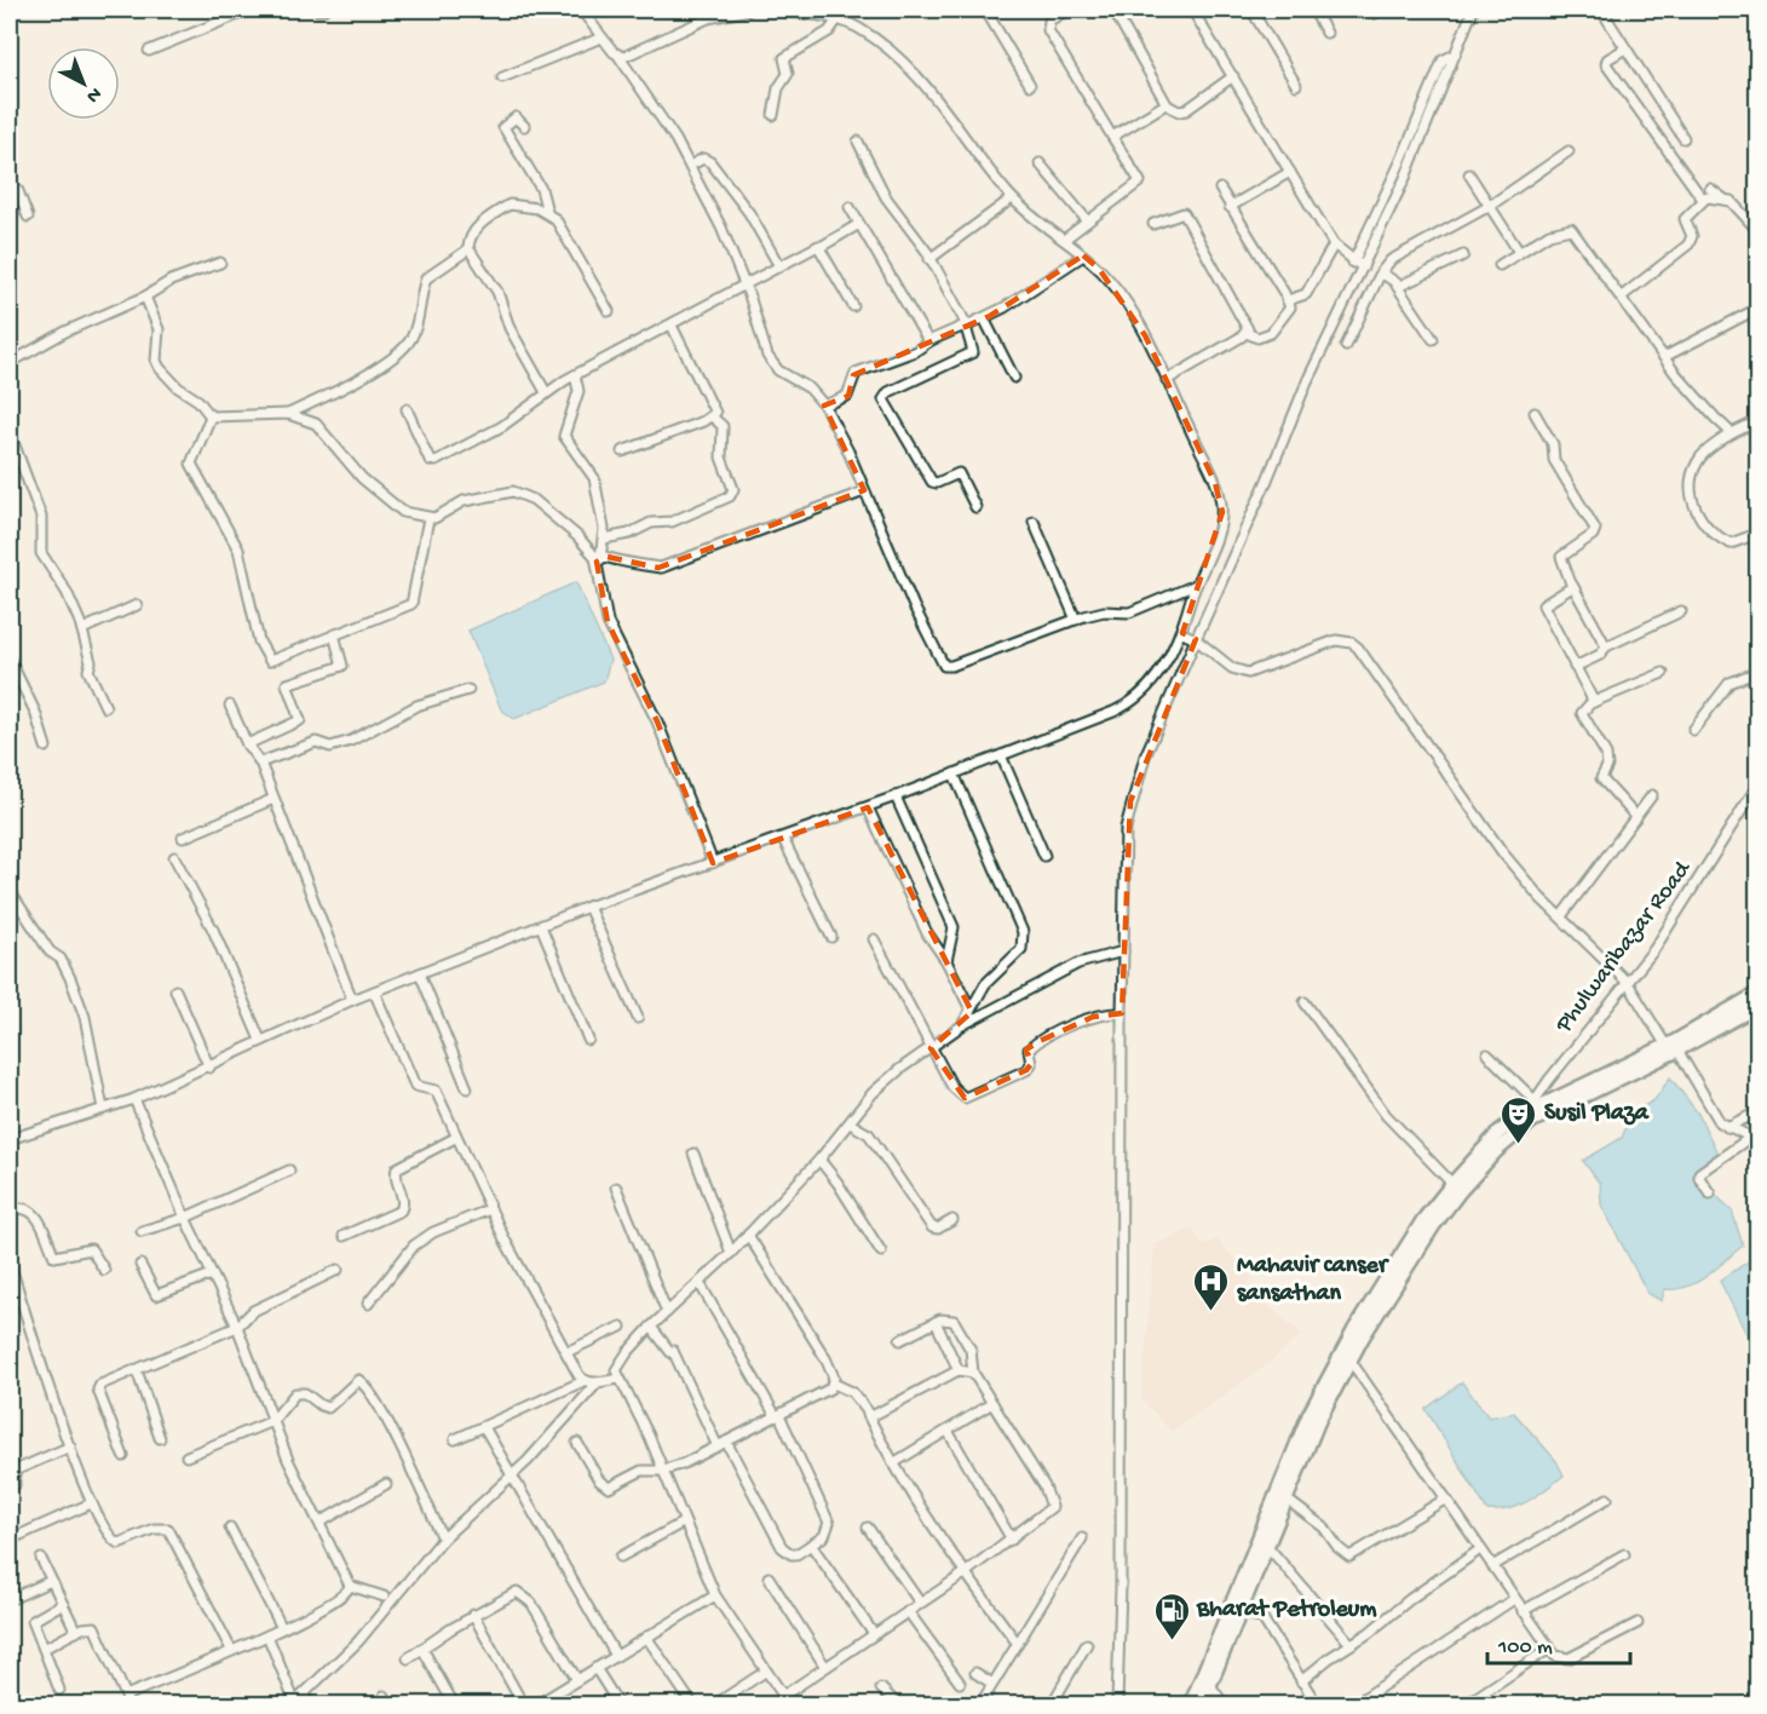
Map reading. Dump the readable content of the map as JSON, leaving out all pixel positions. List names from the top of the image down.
{
  "streets": {
    "street": ["Phulwaribazar Road"]
  },
  "places": {
    "theatre": ["Susil Plaza"],
    "hospital": ["Mahavir canser sansathan"],
    "fuel station": ["Bharat Petroleum"]
  },
  "scale_bar": "100 m",
  "north": "bottom right"
}
